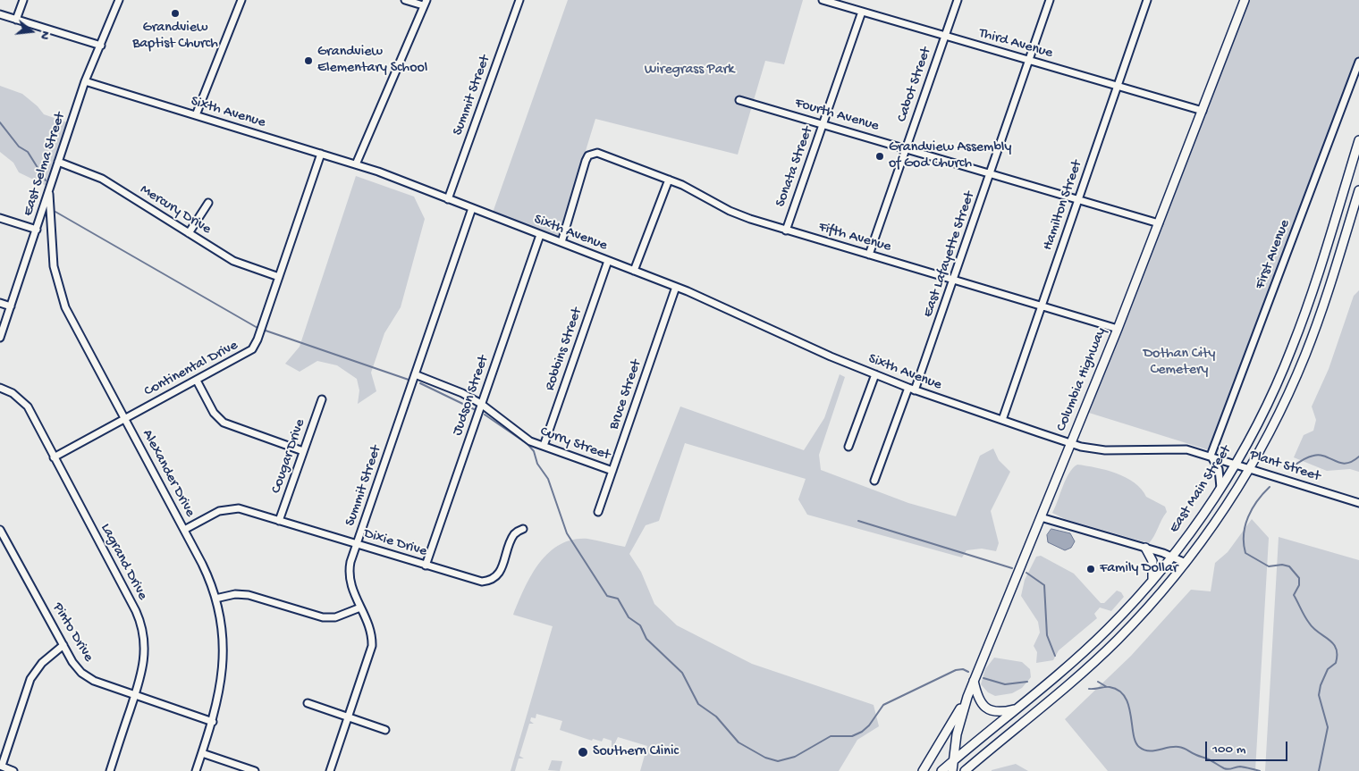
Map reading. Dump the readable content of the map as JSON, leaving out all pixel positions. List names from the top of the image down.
{
  "streets": {
    "main road": ["Columbia Highway", "East Main Street"],
    "street": [
      "Third Avenue",
      "Cabot Street",
      "Summit Street",
      "Sixth Avenue",
      "Fourth Avenue",
      "East Selma Street",
      "Sonata Street",
      "Hamilton Street",
      "Mercury Drive",
      "Fifth Avenue",
      "East Lafayette Street",
      "First Avenue",
      "Robbins Street",
      "Continental Drive",
      "Bruce Street",
      "Judson Street",
      "Curry Street",
      "Cougar Drive",
      "Plant Street",
      "Alexander Drive",
      "Dixie Drive",
      "Lagrand Drive",
      "Pinto Drive"
    ]
  },
  "crossings": [
    ["Third Avenue", "Cabot Street"],
    ["Third Avenue", "Sonata Street"],
    ["Third Avenue", "Hamilton Street"],
    ["Third Avenue", "East Lafayette Street"],
    ["Third Avenue", "Columbia Highway"],
    ["Cabot Street", "Fourth Avenue"],
    ["Cabot Street", "Fifth Avenue"],
    ["Summit Street", "Sixth Avenue"],
    ["Summit Street", "Curry Street"],
    ["Summit Street", "Dixie Drive"],
    ["Sixth Avenue", "East Selma Street"],
    ["Sixth Avenue", "Hamilton Street"],
    ["Sixth Avenue", "Fifth Avenue"],
    ["Sixth Avenue", "East Lafayette Street"],
    ["Sixth Avenue", "Robbins Street"],
    ["Sixth Avenue", "Continental Drive"],
    ["Sixth Avenue", "Columbia Highway"],
    ["Sixth Avenue", "Bruce Street"],
    ["Sixth Avenue", "Judson Street"],
    ["Sixth Avenue", "Plant Street"],
    ["Fourth Avenue", "Sonata Street"],
    ["Fourth Avenue", "Hamilton Street"],
    ["Fourth Avenue", "East Lafayette Street"],
    ["Fourth Avenue", "Columbia Highway"],
    ["East Selma Street", "Mercury Drive"],
    ["East Selma Street", "Alexander Drive"],
    ["Sonata Street", "Fifth Avenue"],
    ["Hamilton Street", "Fifth Avenue"],
    ["Mercury Drive", "Continental Drive"],
    ["Fifth Avenue", "East Lafayette Street"],
    ["Fifth Avenue", "Columbia Highway"],
    ["First Avenue", "Plant Street"],
    ["Robbins Street", "Curry Street"],
    ["Continental Drive", "Alexander Drive"],
    ["Continental Drive", "Lagrand Drive"],
    ["Columbia Highway", "Plant Street"],
    ["Columbia Highway", "East Main Street"],
    ["Bruce Street", "Curry Street"],
    ["Judson Street", "Curry Street"],
    ["Judson Street", "Dixie Drive"],
    ["Cougar Drive", "Dixie Drive"],
    ["Plant Street", "East Main Street"],
    ["Alexander Drive", "Dixie Drive"],
    ["Alexander Drive", "Pinto Drive"],
    ["Lagrand Drive", "Pinto Drive"]
  ],
  "parks": ["Wiregrass Park", "Dothan City Cemetery"],
  "places": [
    "Grandview Baptist Church",
    "Grandview Elementary School",
    "Grandview Assembly of God Church",
    "Family Dollar",
    "Southern Clinic"
  ],
  "scale_bar": "100 m",
  "north": "right"
}
